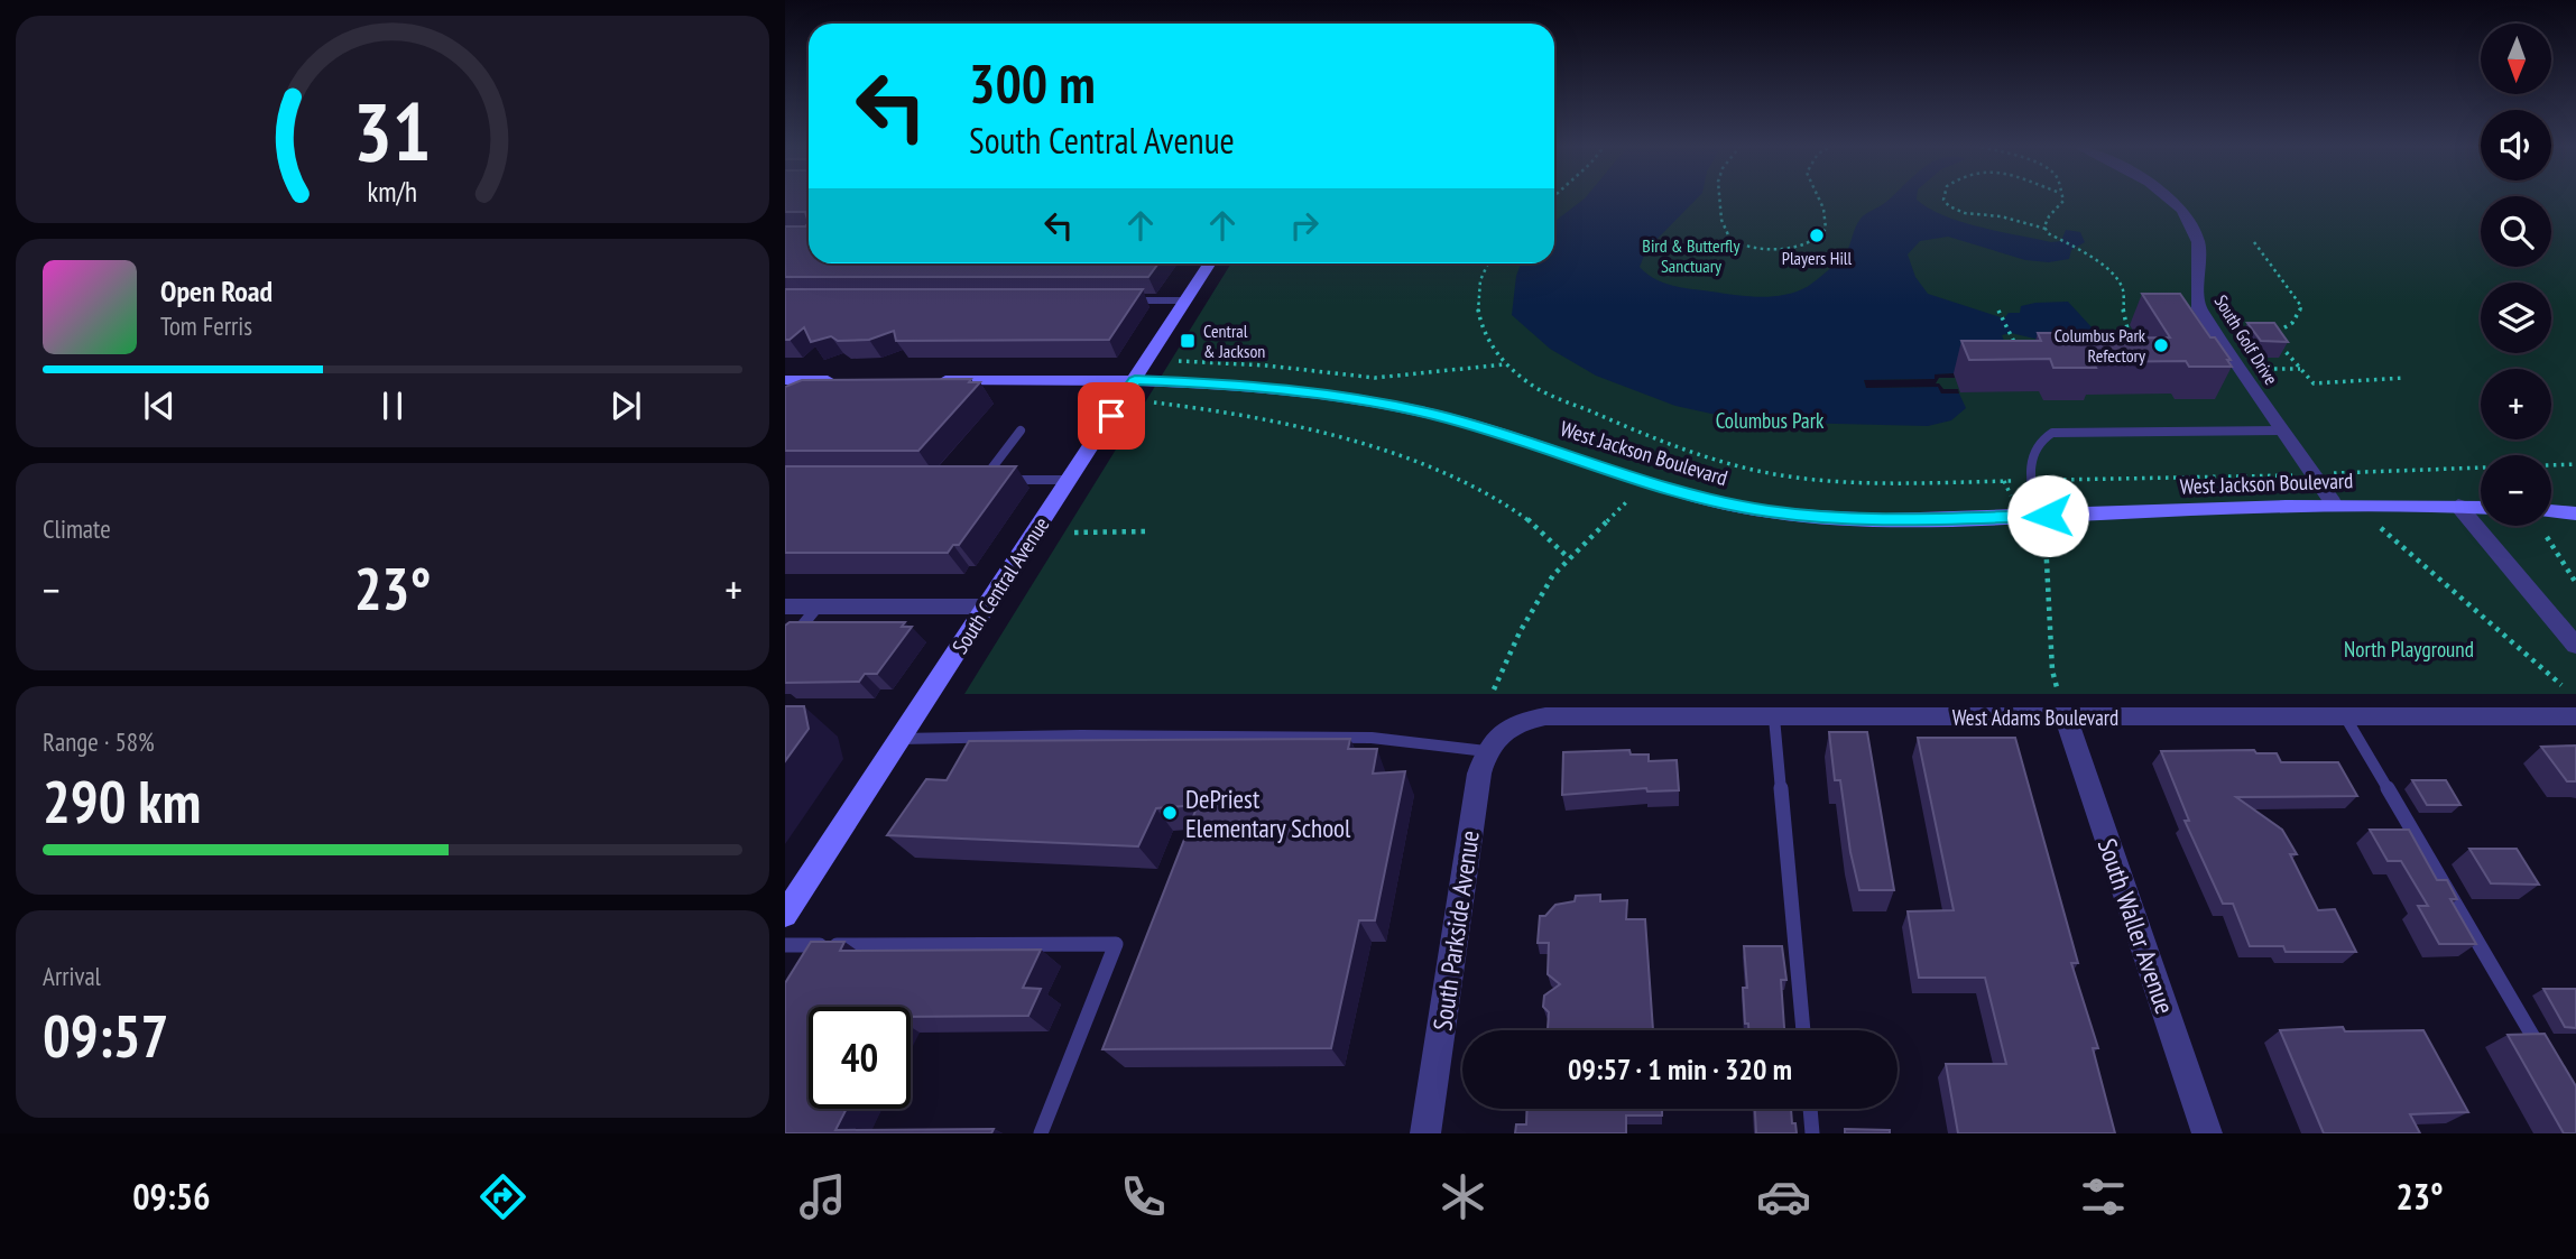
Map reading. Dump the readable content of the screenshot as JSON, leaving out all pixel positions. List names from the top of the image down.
{
  "streets": {
    "street": [
      "South Golf Drive",
      "West Jackson Boulevard",
      "South Central Avenue",
      "West Adams Boulevard",
      "South Waller Avenue",
      "South Parkside Avenue"
    ]
  },
  "crossings": [
    ["South Golf Drive", "West Jackson Boulevard"],
    ["West Jackson Boulevard", "South Central Avenue"],
    ["West Adams Boulevard", "South Waller Avenue"],
    ["West Adams Boulevard", "South Parkside Avenue"]
  ],
  "parks": ["Bird & Butterfly Sanctuary", "Columbus Park", "North Playground"],
  "places": {
    "other": ["Players Hill", "Columbus Park Refectory", "DePriest Elementary School"],
    "transit": ["Central & Jackson"]
  },
  "north": "bottom",
  "page": {
    "map_buttons": ["+", "−"],
    "turn": ["300 m", "South Central Avenue"],
    "song": ["Open Road", "Tom Ferris"],
    "tile": [
      "Climate",
      ["Range · 58%", "290 km"],
      ["Arrival", "09:57"]
    ],
    "heat": ["−", "23°", "+"],
    "limit": "40",
    "trip": "09:57 · 1 min · 320 m",
    "tabs": ["09:56", "23°"],
    "gauge": ["31", "km/h"]
  }
}
